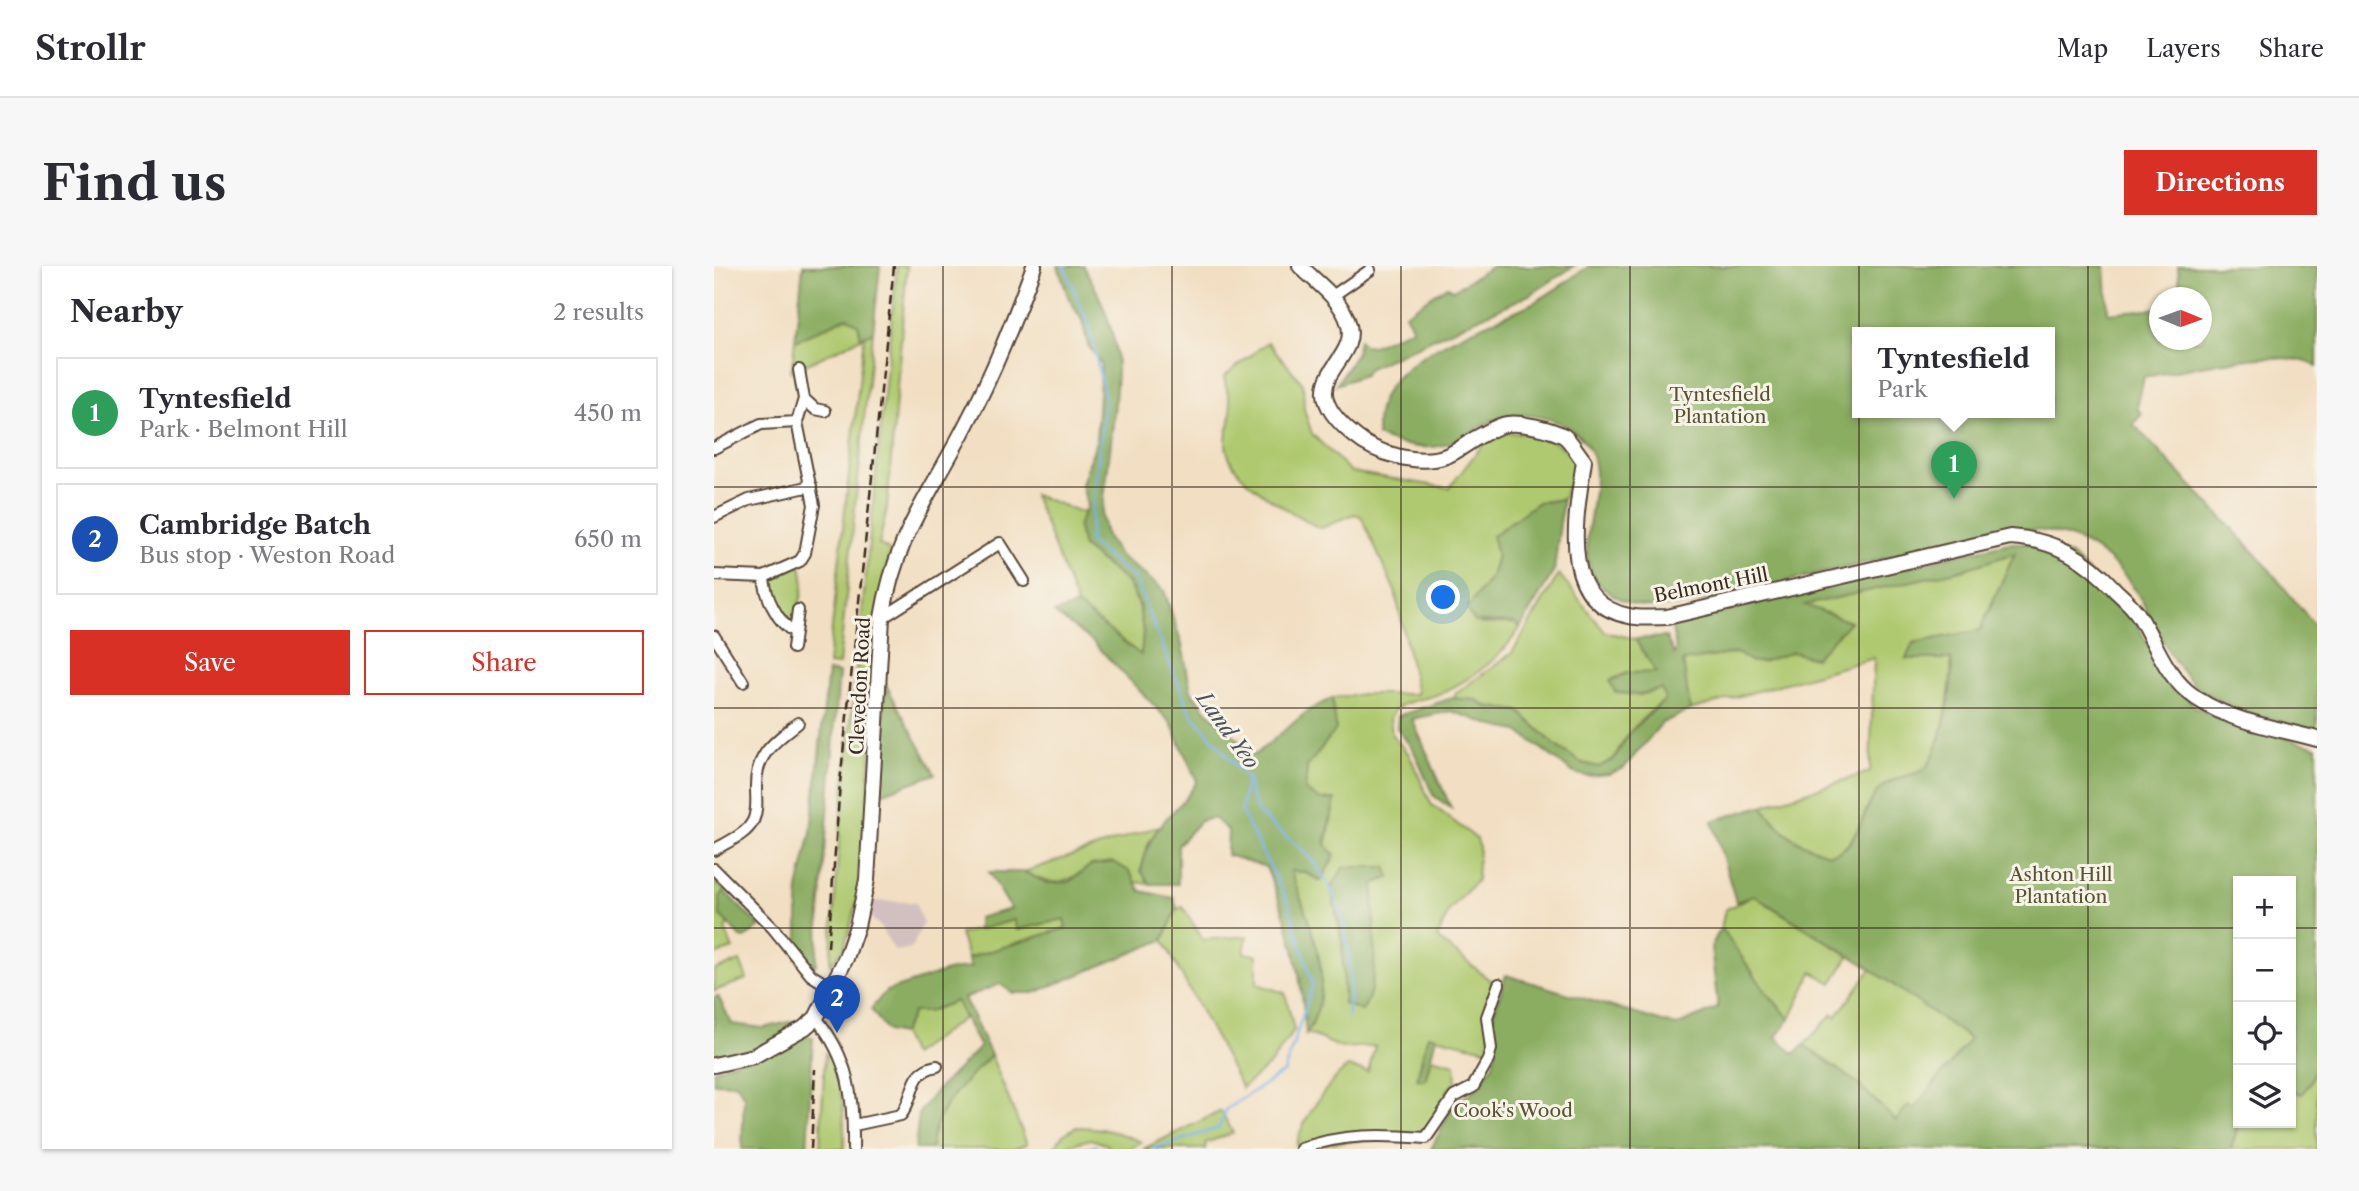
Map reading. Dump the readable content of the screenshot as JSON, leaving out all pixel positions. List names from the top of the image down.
{
  "streets": {
    "main road": ["Belmont Hill", "Clevedon Road"]
  },
  "water": ["Land Yeo"],
  "parks": ["Tyntesfield Plantation", "Ashton Hill Plantation", "Cook's Wood"],
  "north": "right",
  "page": {
    "header": "Strollr",
    "nav": ["Map", "Layers", "Share"],
    "buttons": [
      "Directions",
      ["Save", "Share"]
    ],
    "title": "Find us",
    "heading": ["Nearby", "2 results"],
    "popup": ["Tyntesfield", "Park"],
    "list": [
      {
        "mark": "1",
        "name": "Tyntesfield",
        "note": "Park · Belmont Hill",
        "value": "450 m"
      },
      {
        "mark": "2",
        "name": "Cambridge Batch",
        "note": "Bus stop · Weston Road",
        "value": "650 m"
      }
    ],
    "pins": ["1", "2"],
    "map_buttons": ["+", "−"]
  }
}
